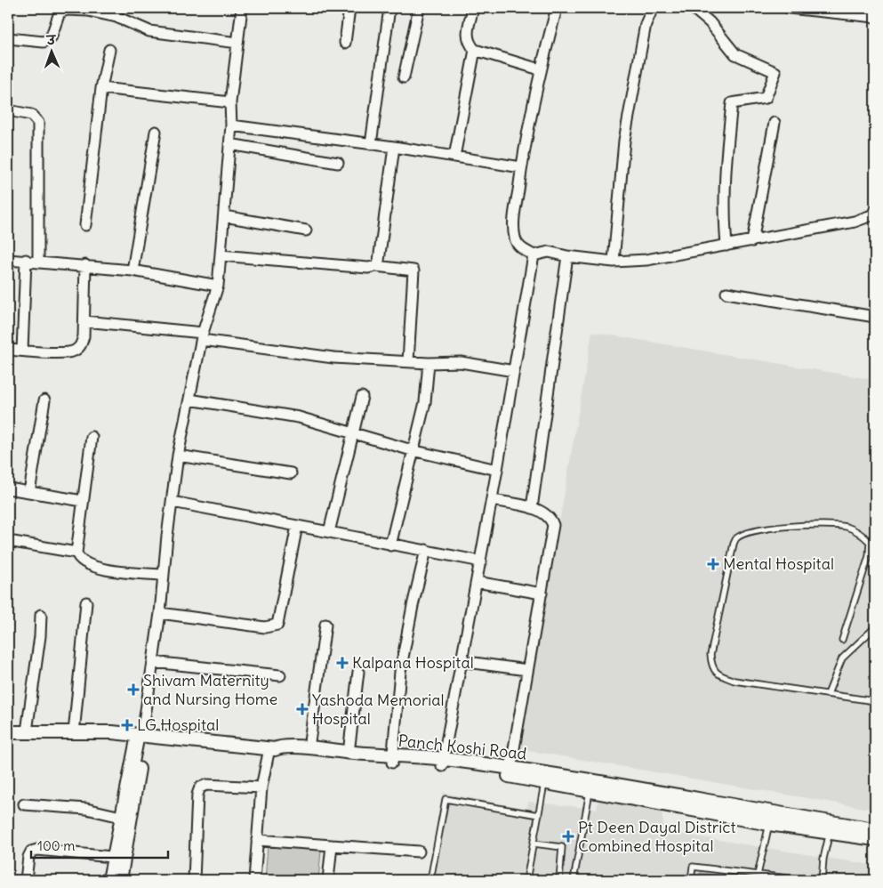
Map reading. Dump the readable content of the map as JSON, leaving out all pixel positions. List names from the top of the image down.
{
  "streets": {
    "street": ["Panch Koshi Road"]
  },
  "places": {
    "health": [
      "Mental Hospital",
      "Kalpana Hospital",
      "Shivam Maternity and Nursing Home",
      "Yashoda Memorial Hospital",
      "LG Hospital",
      "Pt Deen Dayal District Combined Hospital"
    ]
  },
  "scale_bar": "100 m",
  "north": "top"
}
